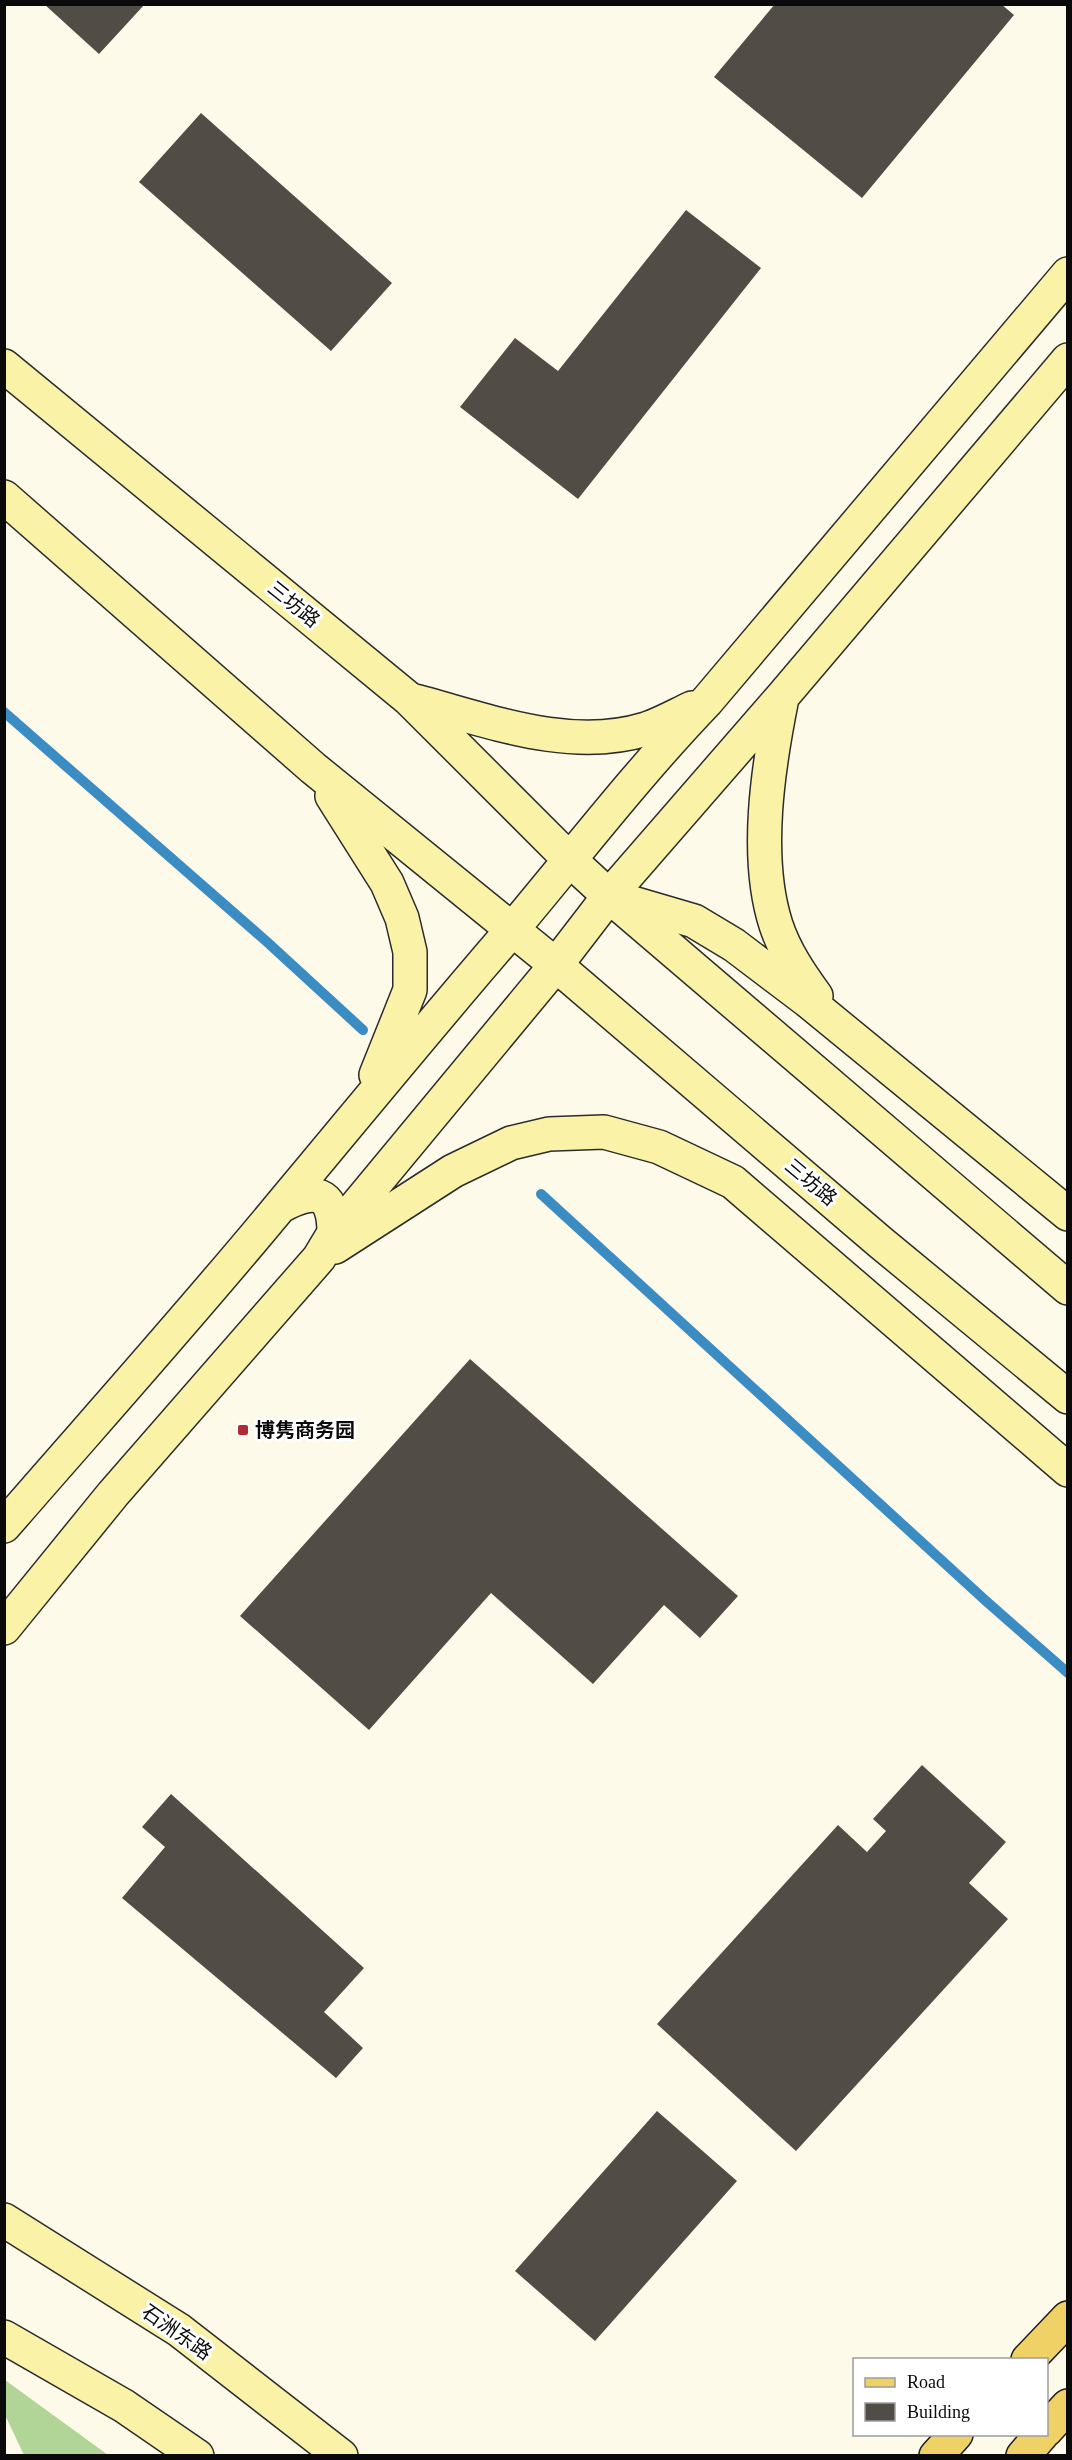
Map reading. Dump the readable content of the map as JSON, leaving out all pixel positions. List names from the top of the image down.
{
  "streets": {
    "main road": ["三坊路", "石洲东路"]
  },
  "places": {
    "transit": ["博隽商务园"]
  },
  "legend": ["Road", "Building"]
}
